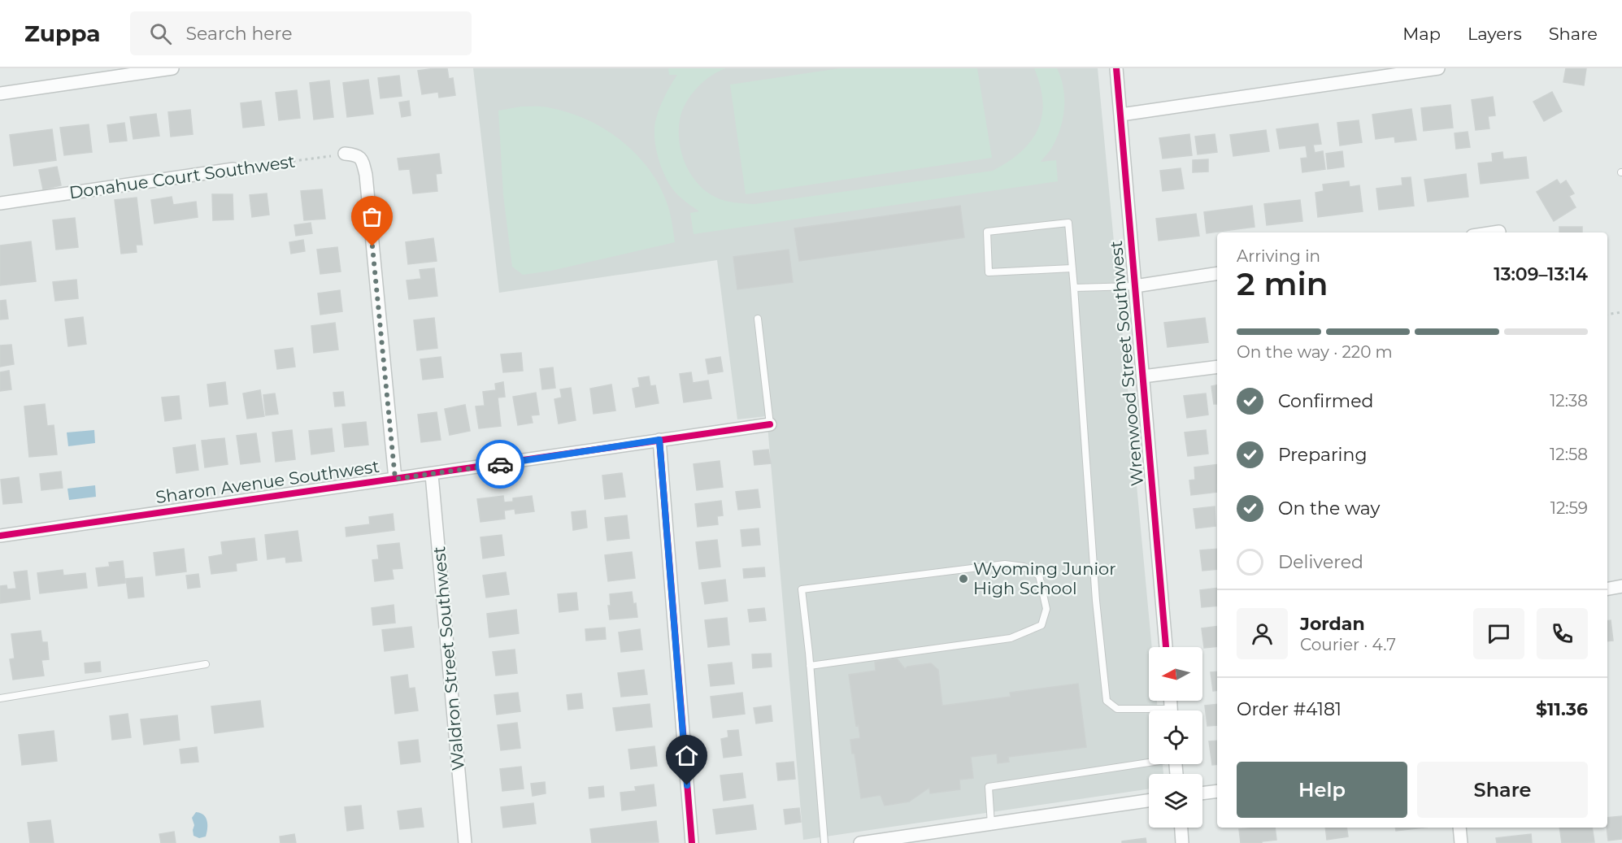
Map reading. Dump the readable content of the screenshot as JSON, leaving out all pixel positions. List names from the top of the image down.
{
  "streets": {
    "street": [
      "Donahue Court Southwest",
      "Wrenwood Street Southwest",
      "Sharon Avenue Southwest",
      "Waldron Street Southwest"
    ]
  },
  "crossings": [
    ["Sharon Avenue Southwest", "Waldron Street Southwest"]
  ],
  "places": ["Wyoming Junior High School"],
  "north": "left",
  "page": {
    "header": "Zuppa",
    "search": "Search here",
    "nav": ["Map", "Layers", "Share"],
    "heading": ["2 min", "Arriving in", "13:09–13:14"],
    "panel": [
      "Jordan",
      "Courier · 4.7",
      "Order #4181",
      "$11.36"
    ],
    "bar": "On the way · 220 m",
    "list": [
      ["Confirmed", "12:38"],
      ["Preparing", "12:58"],
      ["On the way", "12:59"],
      "Delivered"
    ],
    "buttons": ["Help", "Share"]
  }
}
